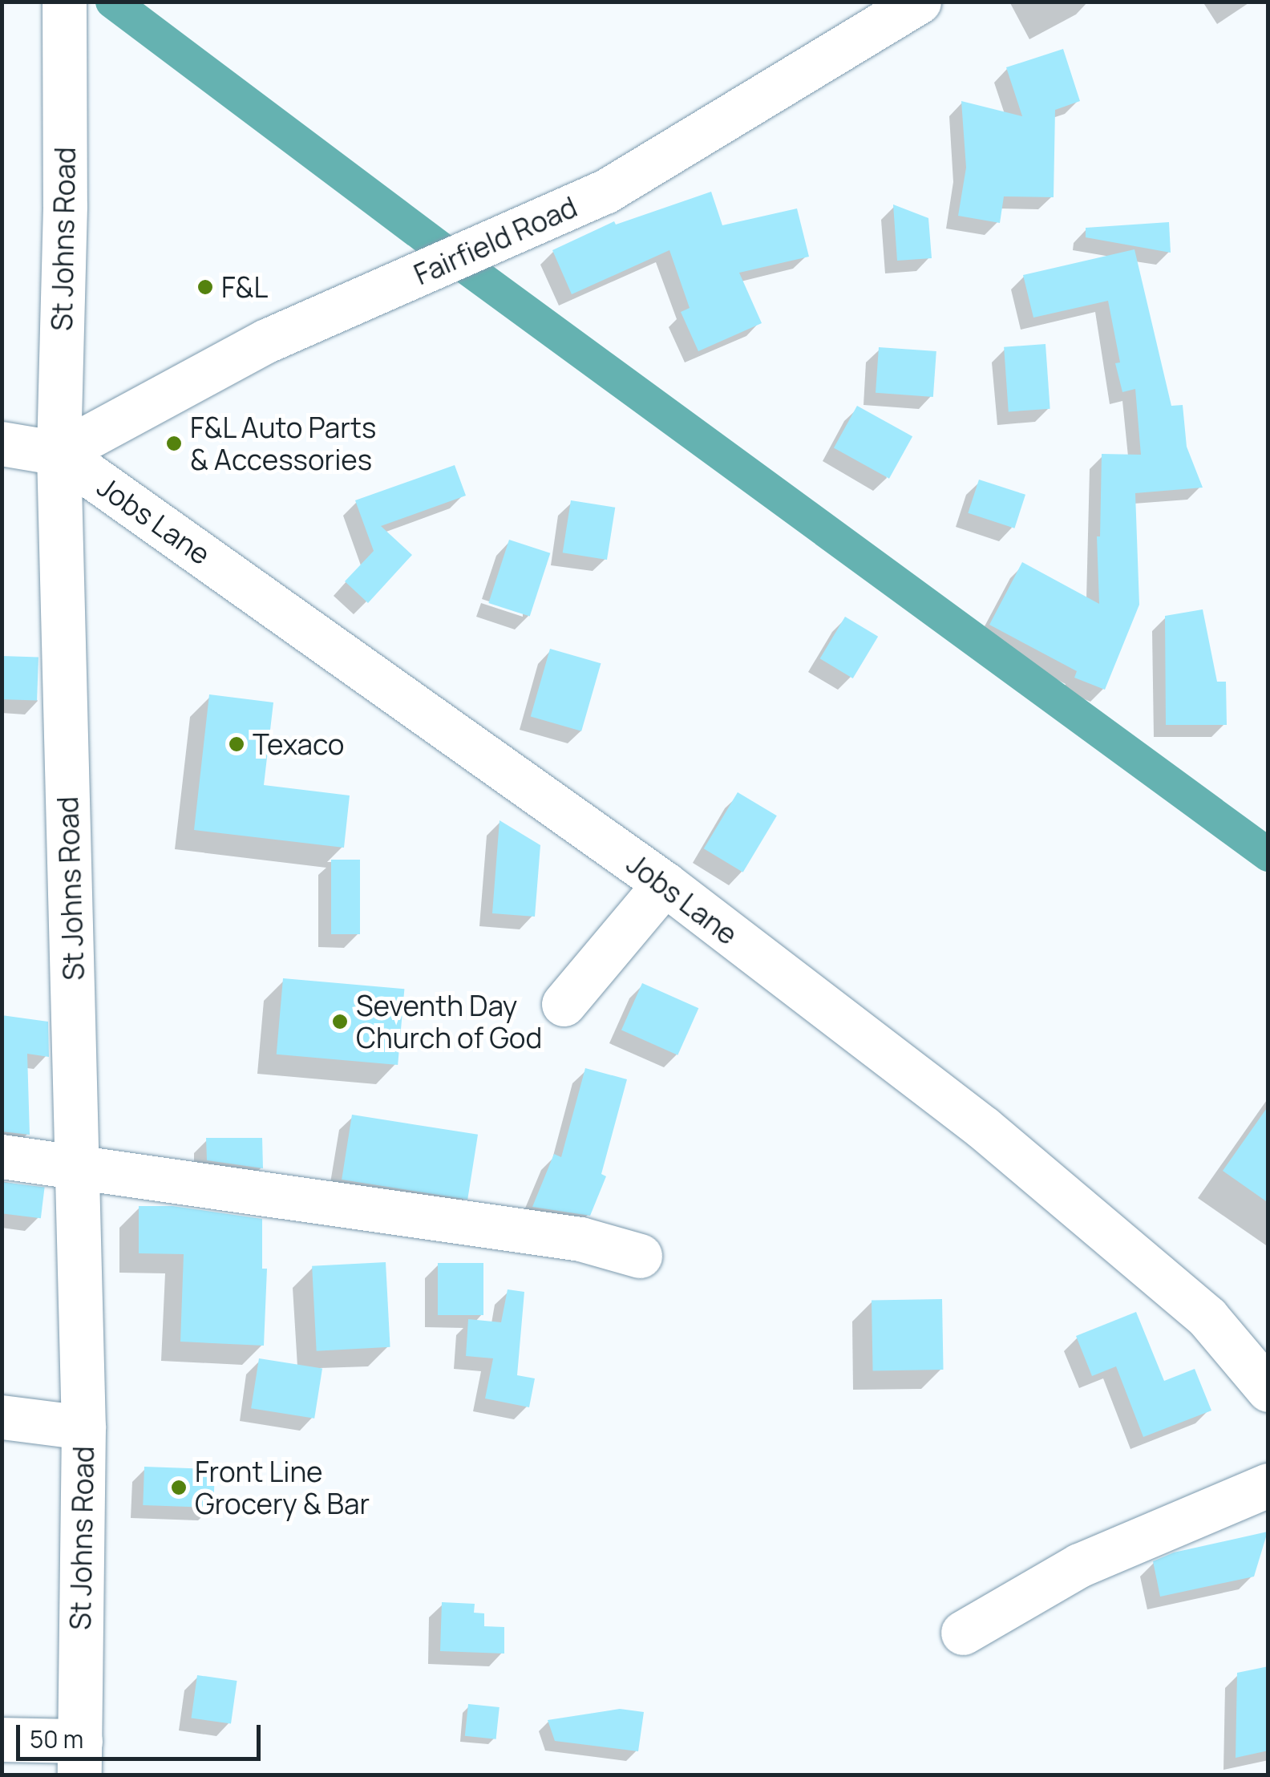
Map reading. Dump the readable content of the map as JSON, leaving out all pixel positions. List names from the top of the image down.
{
  "streets": {
    "street": ["St Johns Road", "Fairfield Road", "Jobs Lane"]
  },
  "crossings": [
    ["St Johns Road", "Fairfield Road"],
    ["St Johns Road", "Jobs Lane"],
    ["Fairfield Road", "Jobs Lane"]
  ],
  "places": [
    "F&L",
    "F&L Auto Parts & Accessories",
    "Texaco",
    "Seventh Day Church of God",
    "Front Line Grocery & Bar"
  ],
  "scale_bar": "50 m"
}
